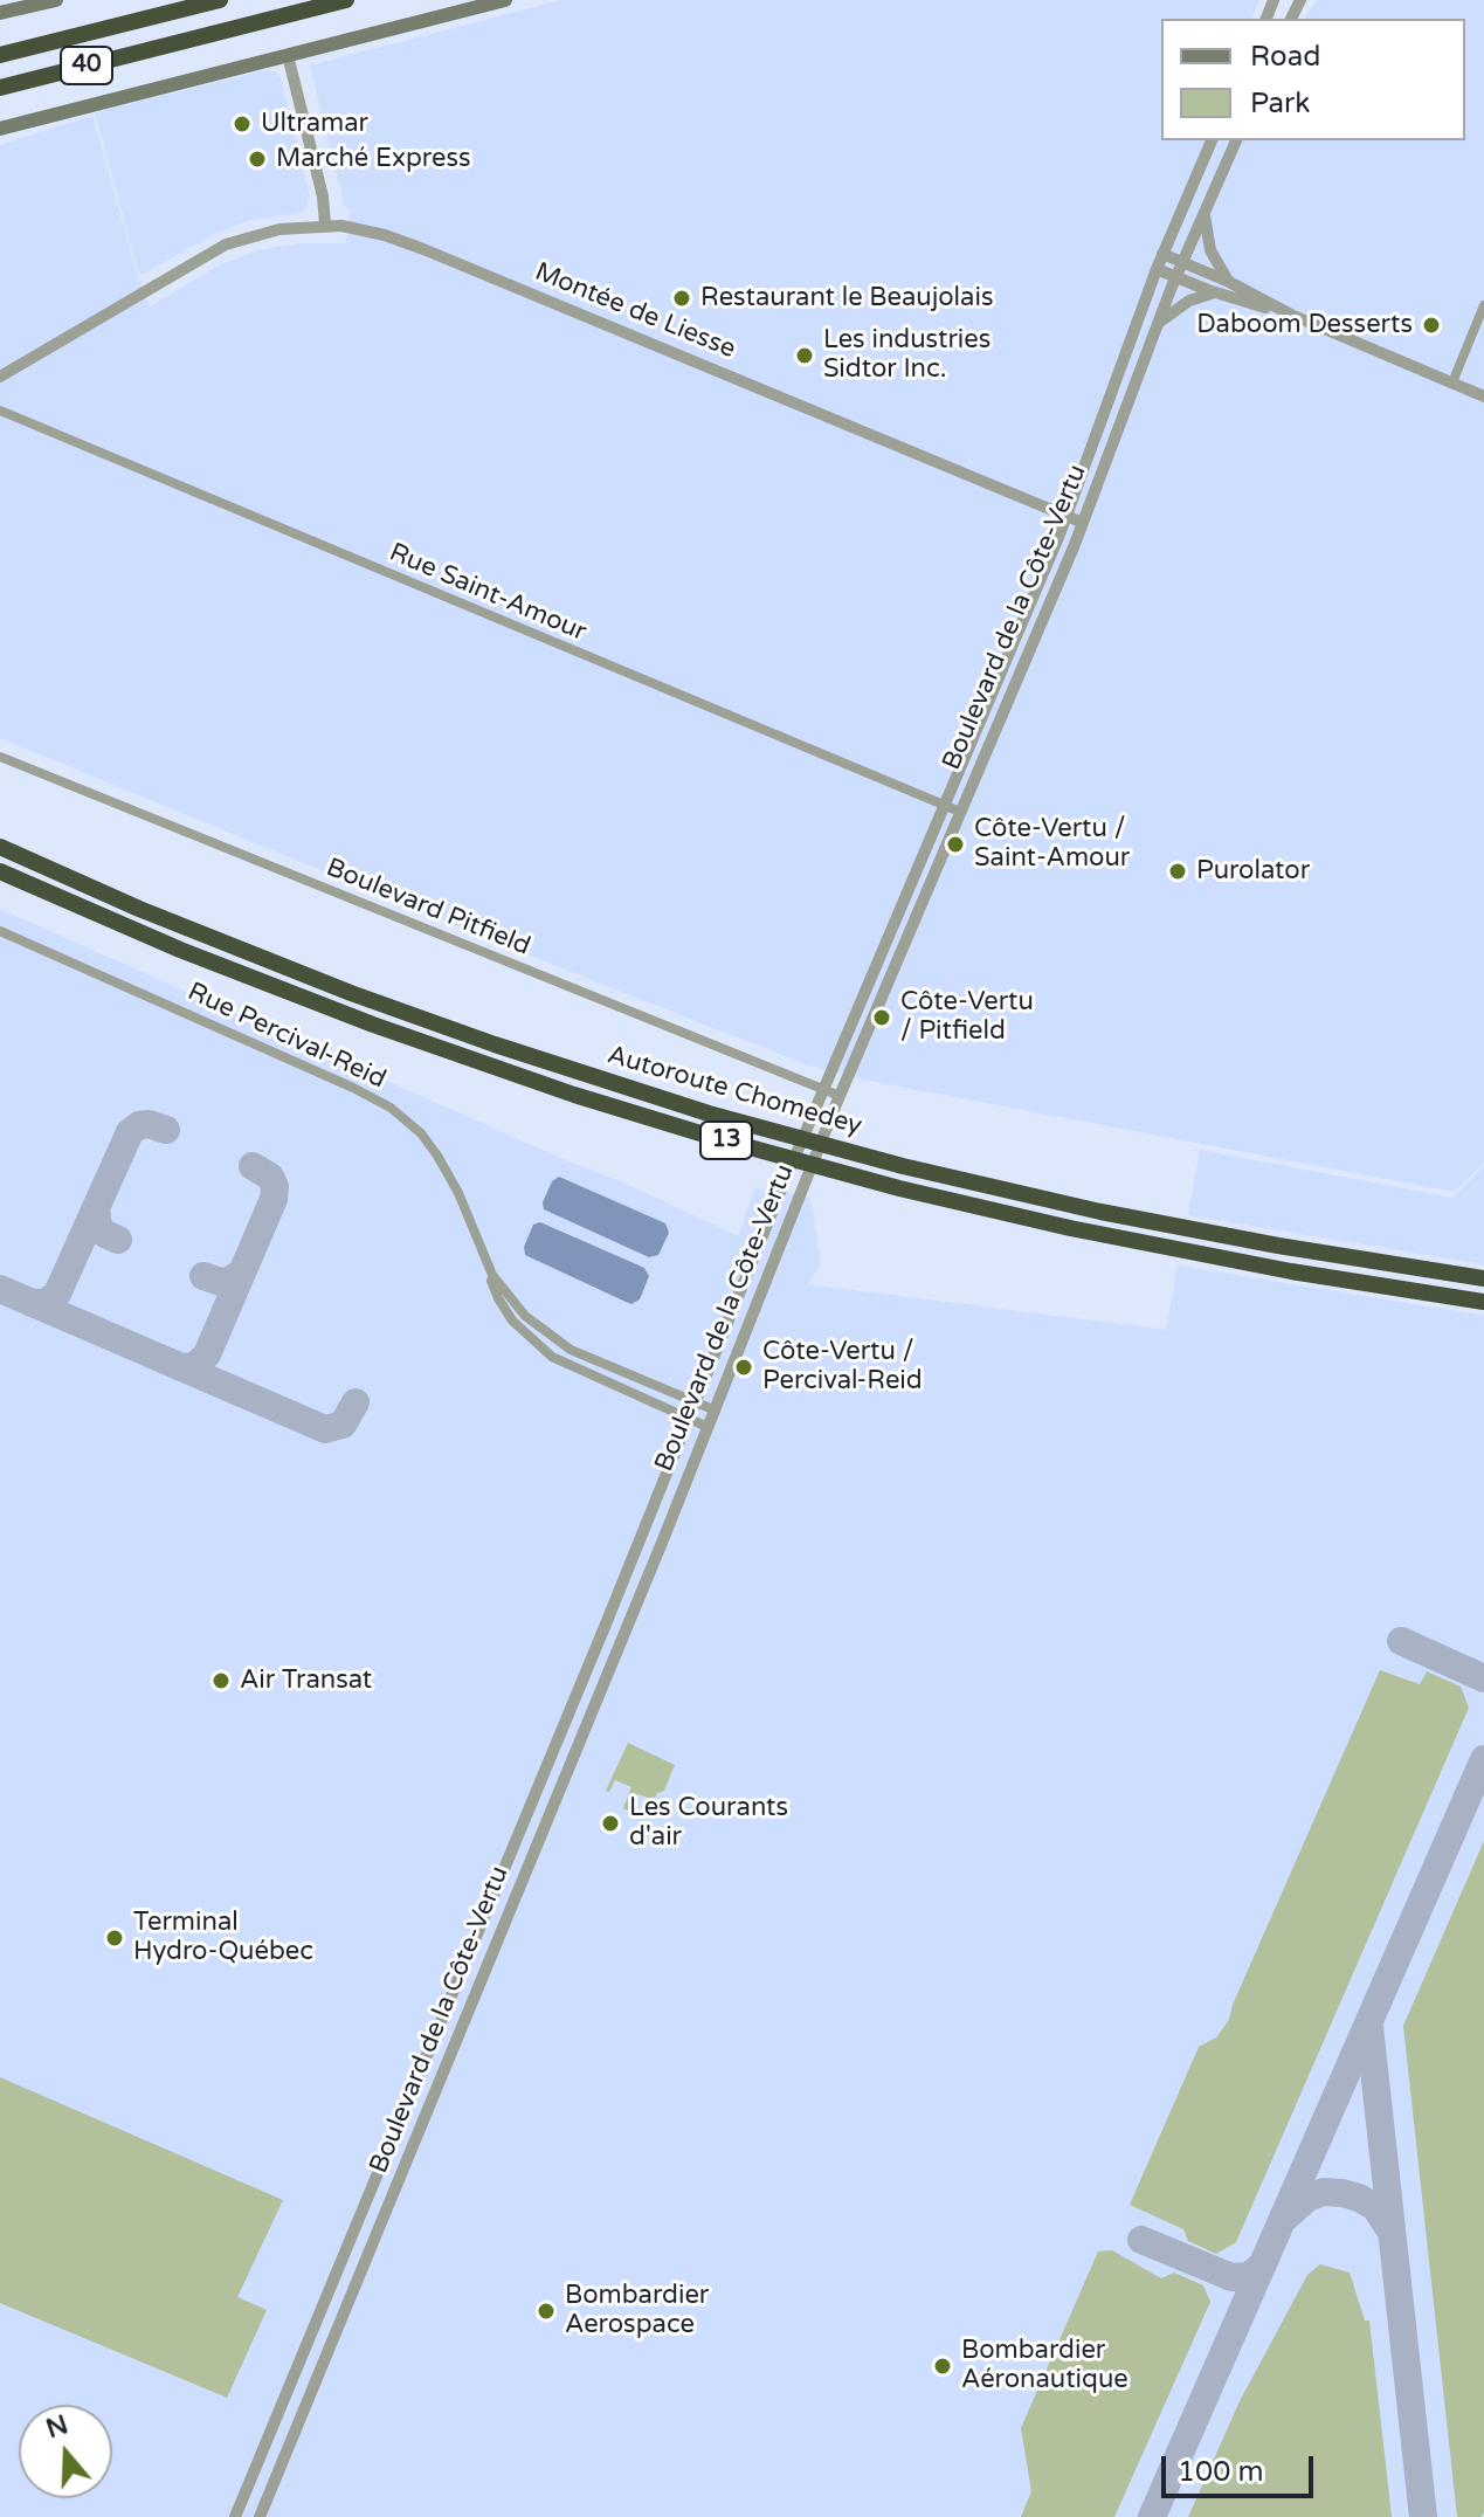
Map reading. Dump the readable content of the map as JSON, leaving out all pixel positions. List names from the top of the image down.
{
  "streets": {
    "highway": ["40", "Autoroute Chomedey", "13"],
    "street": [
      "Montée de Liesse",
      "Rue Saint-Amour",
      "Boulevard de la Côte-Vertu",
      "Boulevard Pitfield",
      "Rue Percival-Reid"
    ]
  },
  "crossings": [
    ["Montée de Liesse", "Boulevard de la Côte-Vertu"],
    ["Rue Saint-Amour", "Boulevard de la Côte-Vertu"],
    ["Boulevard de la Côte-Vertu", "Boulevard Pitfield"],
    ["Boulevard de la Côte-Vertu", "Rue Percival-Reid"]
  ],
  "places": [
    "Ultramar",
    "Marché Express",
    "Restaurant le Beaujolais",
    "Daboom Desserts",
    "Les industries Sidtor Inc.",
    "Côte-Vertu / Saint-Amour",
    "Purolator",
    "Côte-Vertu / Pitfield",
    "Côte-Vertu / Percival-Reid",
    "Air Transat",
    "Les Courants d'air",
    "Terminal Hydro-Québec",
    "Bombardier Aerospace",
    "Bombardier Aéronautique"
  ],
  "legend": ["Road", "Park"],
  "scale_bar": "100 m",
  "north": "top"
}
